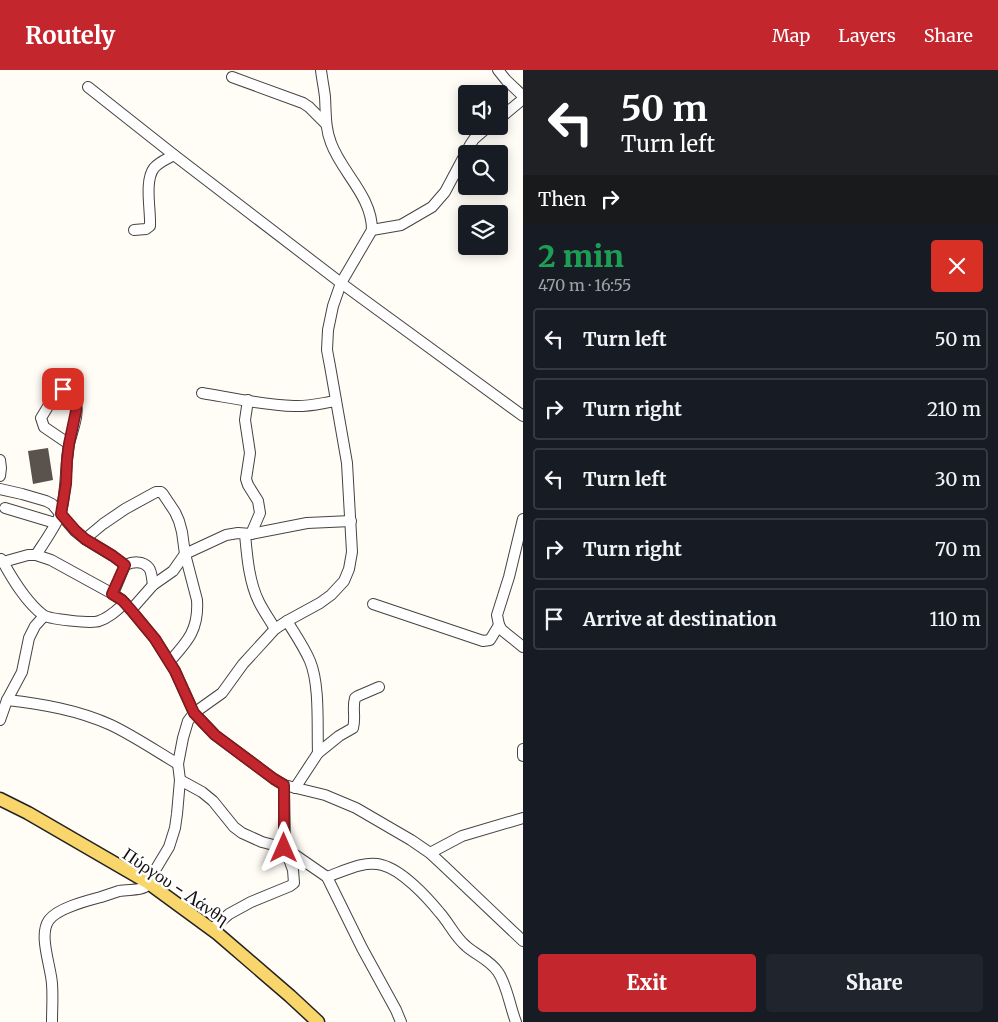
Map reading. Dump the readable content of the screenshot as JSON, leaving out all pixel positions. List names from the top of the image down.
{
  "streets": {
    "main road": ["Πύργου - Λάνθη"]
  },
  "page": {
    "header": "Routely",
    "nav": ["Map", "Layers", "Share"],
    "turn": ["50 m", "Turn left"],
    "then": "Then",
    "heading": ["2 min", "470 m · 16:55"],
    "list": [
      {
        "name": "Turn left",
        "value": "50 m"
      },
      {
        "name": "Turn right",
        "value": "210 m"
      },
      {
        "name": "Turn left",
        "value": "30 m"
      },
      {
        "name": "Turn right",
        "value": "70 m"
      },
      {
        "name": "Arrive at destination",
        "value": "110 m"
      }
    ],
    "buttons": ["Exit", "Share"]
  }
}
